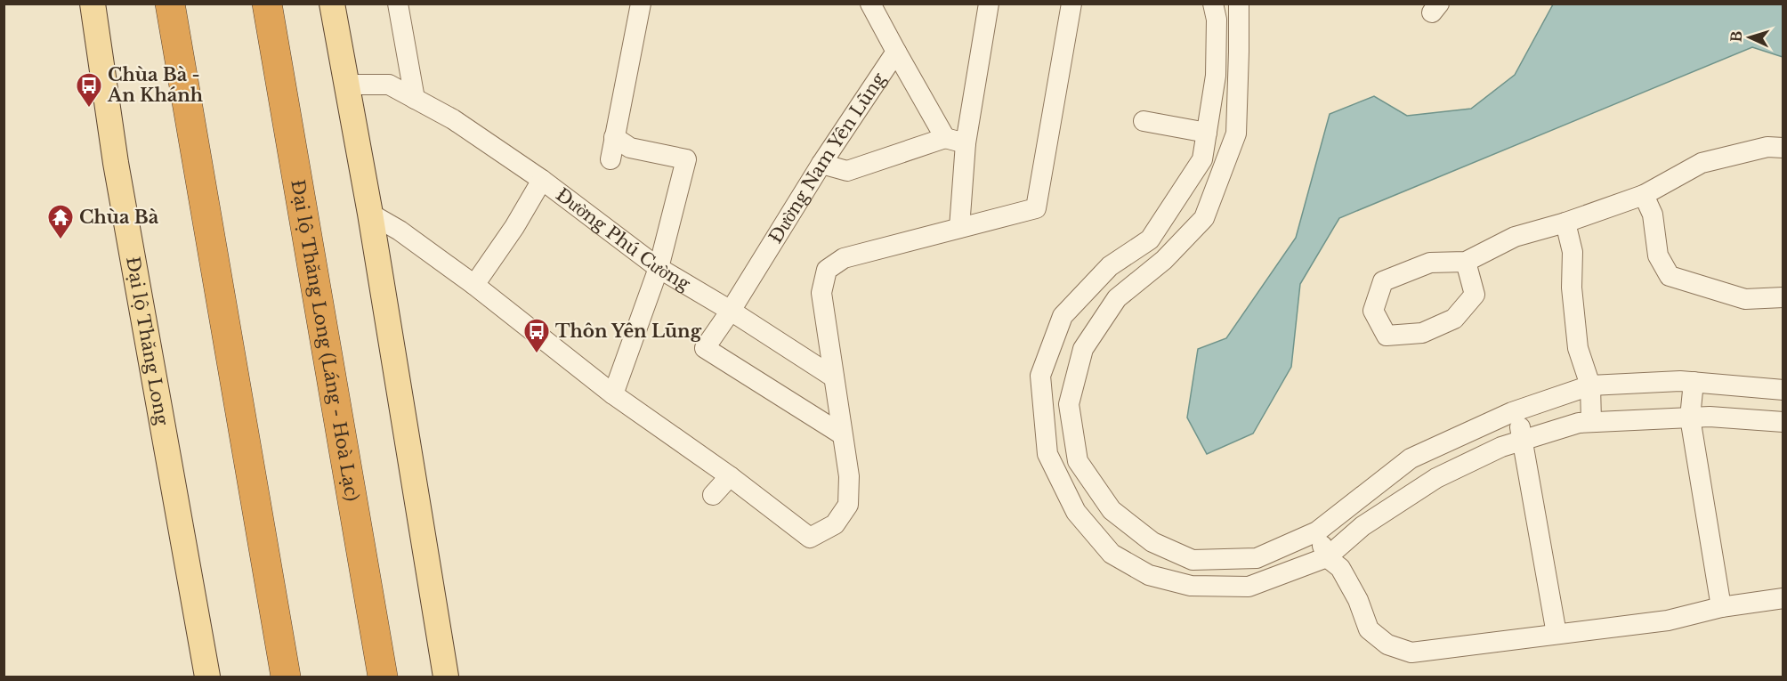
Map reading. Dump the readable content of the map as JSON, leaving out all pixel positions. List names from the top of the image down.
{
  "streets": {
    "highway": ["Đại lộ Thăng Long (Láng - Hoà Lạc)"],
    "main road": ["Đại lộ Thăng Long"],
    "street": ["Đường Nam Yên Lũng", "Đường Phú Cường"]
  },
  "crossings": [
    ["Đường Nam Yên Lũng", "Đường Phú Cường"]
  ],
  "places": {
    "bus stop": ["Chùa Bà - An Khánh", "Thôn Yên Lũng"],
    "temple": ["Chùa Bà"]
  },
  "north": "left"
}
